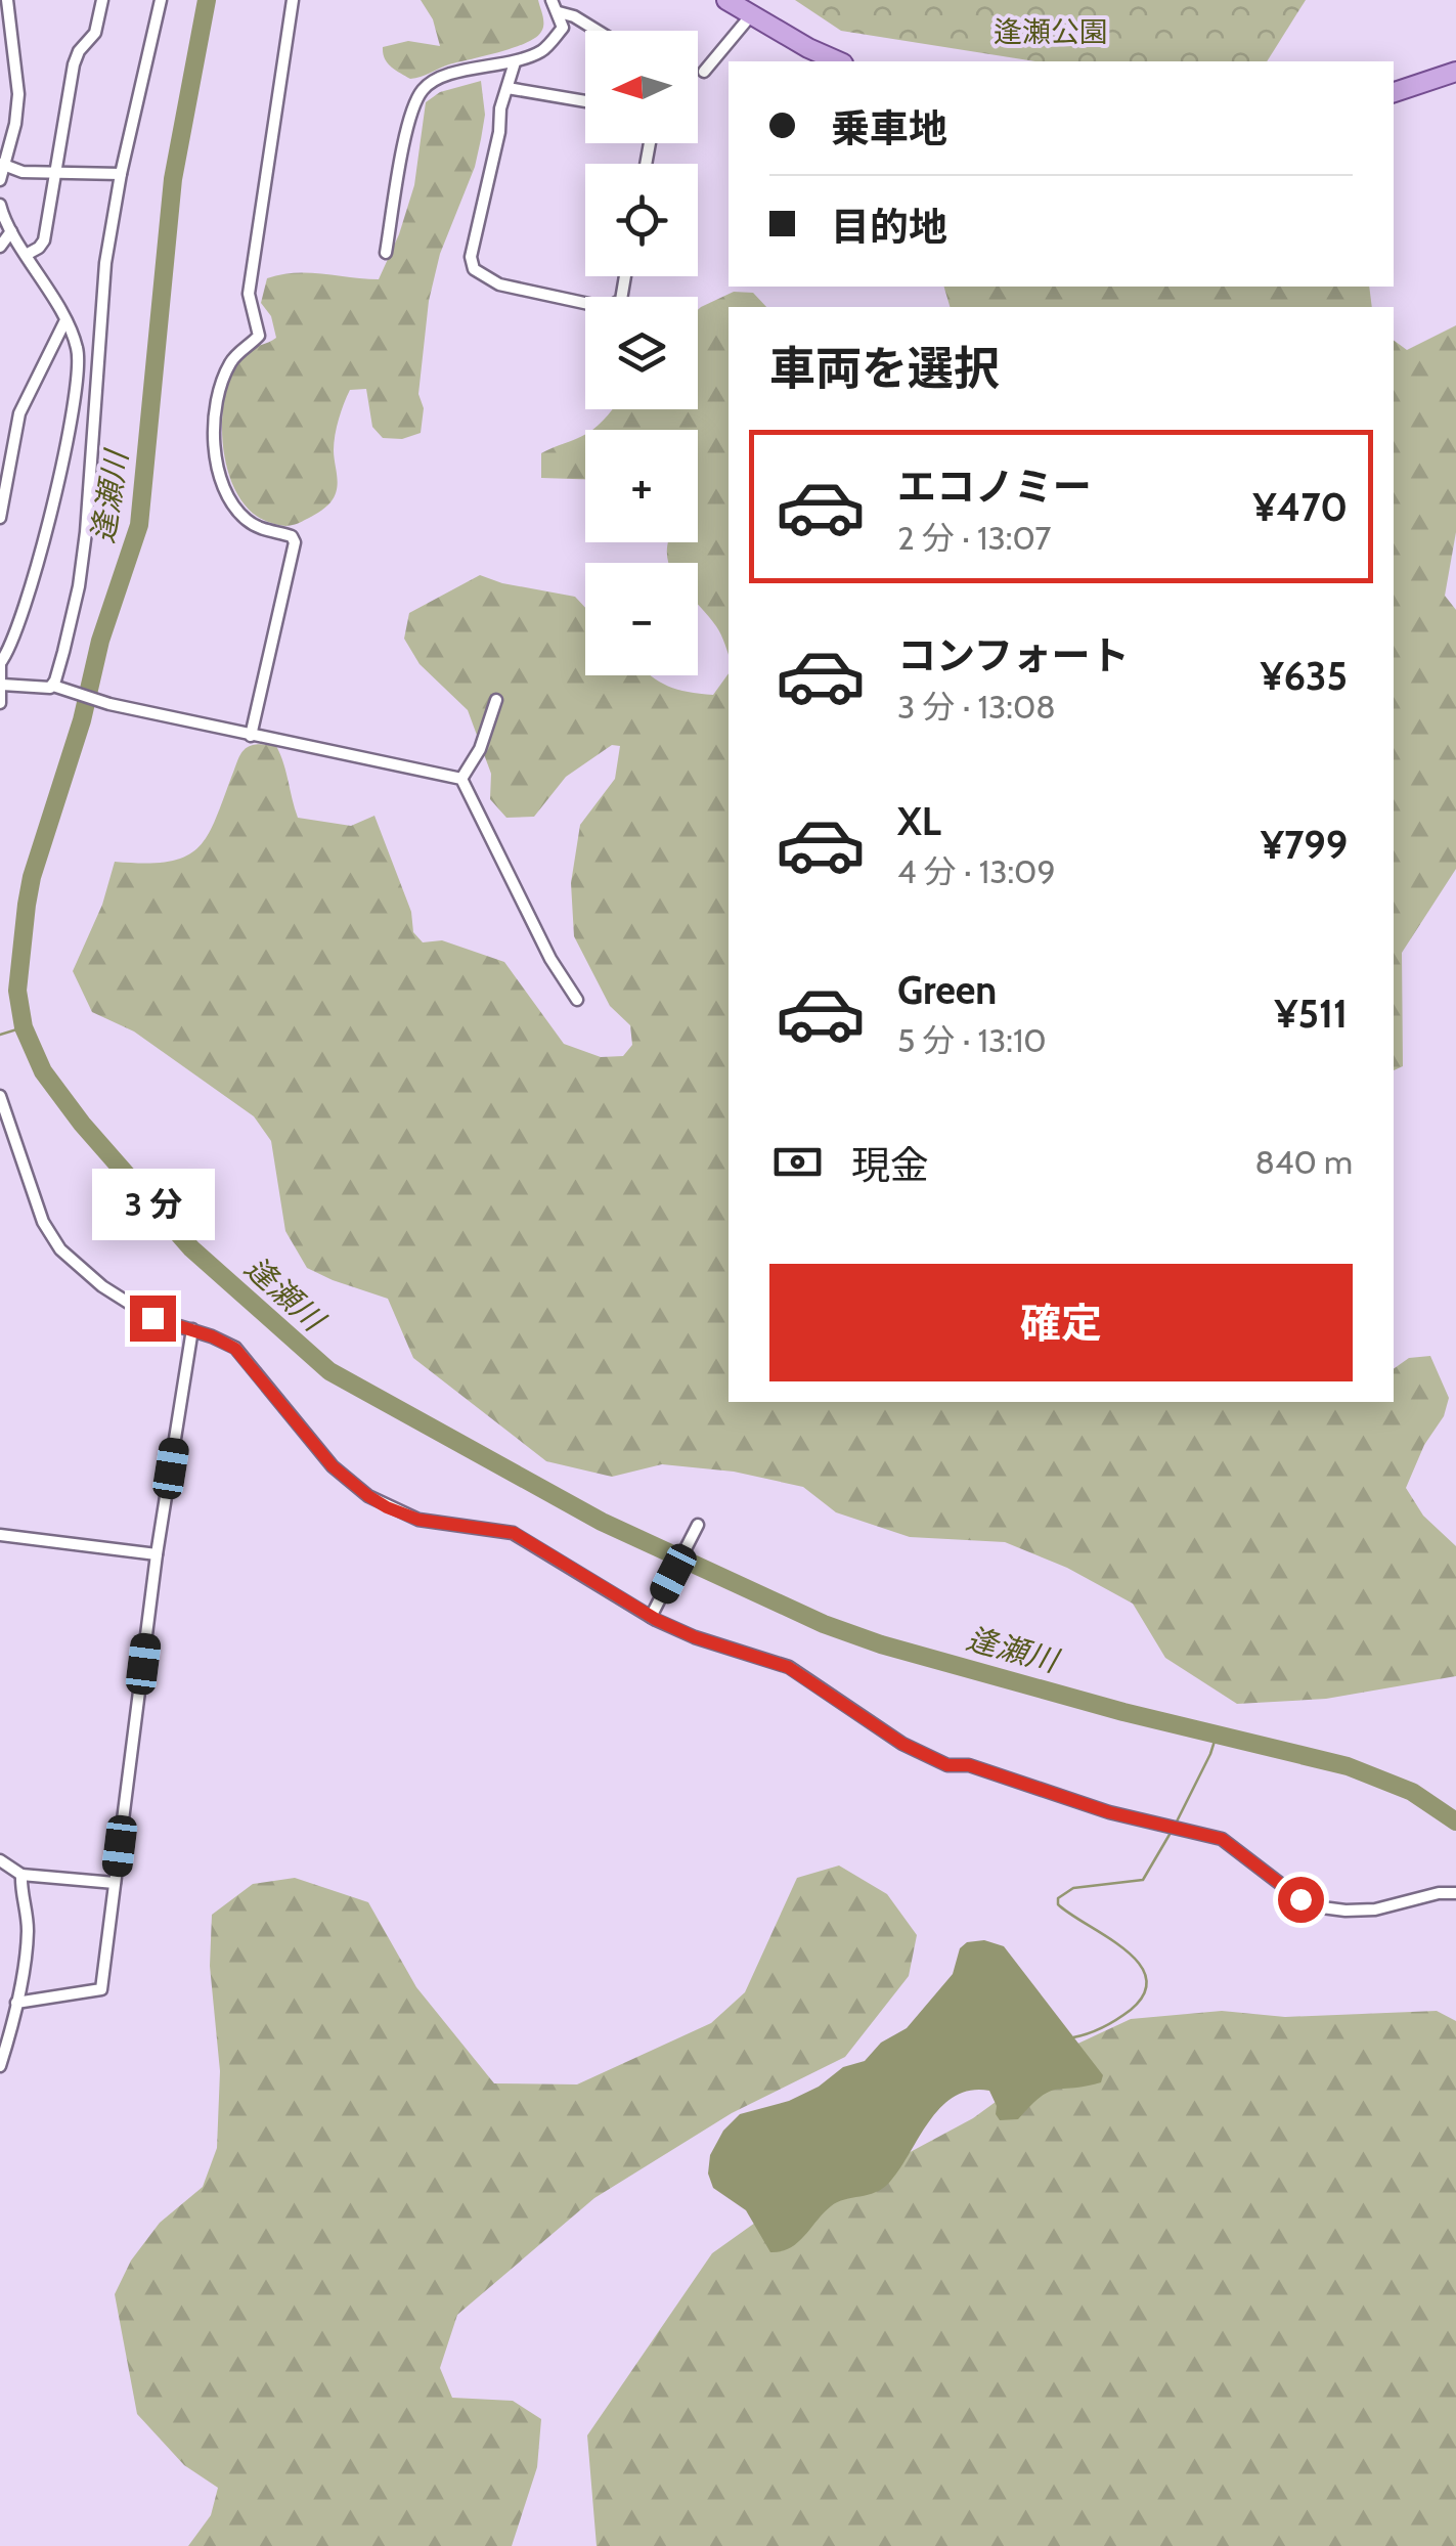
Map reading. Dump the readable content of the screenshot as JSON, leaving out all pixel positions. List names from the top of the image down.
{
  "water": ["逢瀬川"],
  "parks": ["逢瀬公園"],
  "north": "left",
  "page": {
    "map_buttons": ["+", "−"],
    "banner": ["乗車地", "目的地"],
    "heading": "車両を選択",
    "list": [
      {
        "name": "エコノミー",
        "note": "2 分 · 13:07",
        "value": "¥470"
      },
      {
        "name": "コンフォート",
        "note": "3 分 · 13:08",
        "value": "¥635"
      },
      {
        "name": "XL",
        "note": "4 分 · 13:09",
        "value": "¥799"
      },
      {
        "name": "Green",
        "note": "5 分 · 13:10",
        "value": "¥511"
      }
    ],
    "pay": ["現金", "840 m"],
    "bubble": "3 分",
    "buttons": "確定"
  }
}
